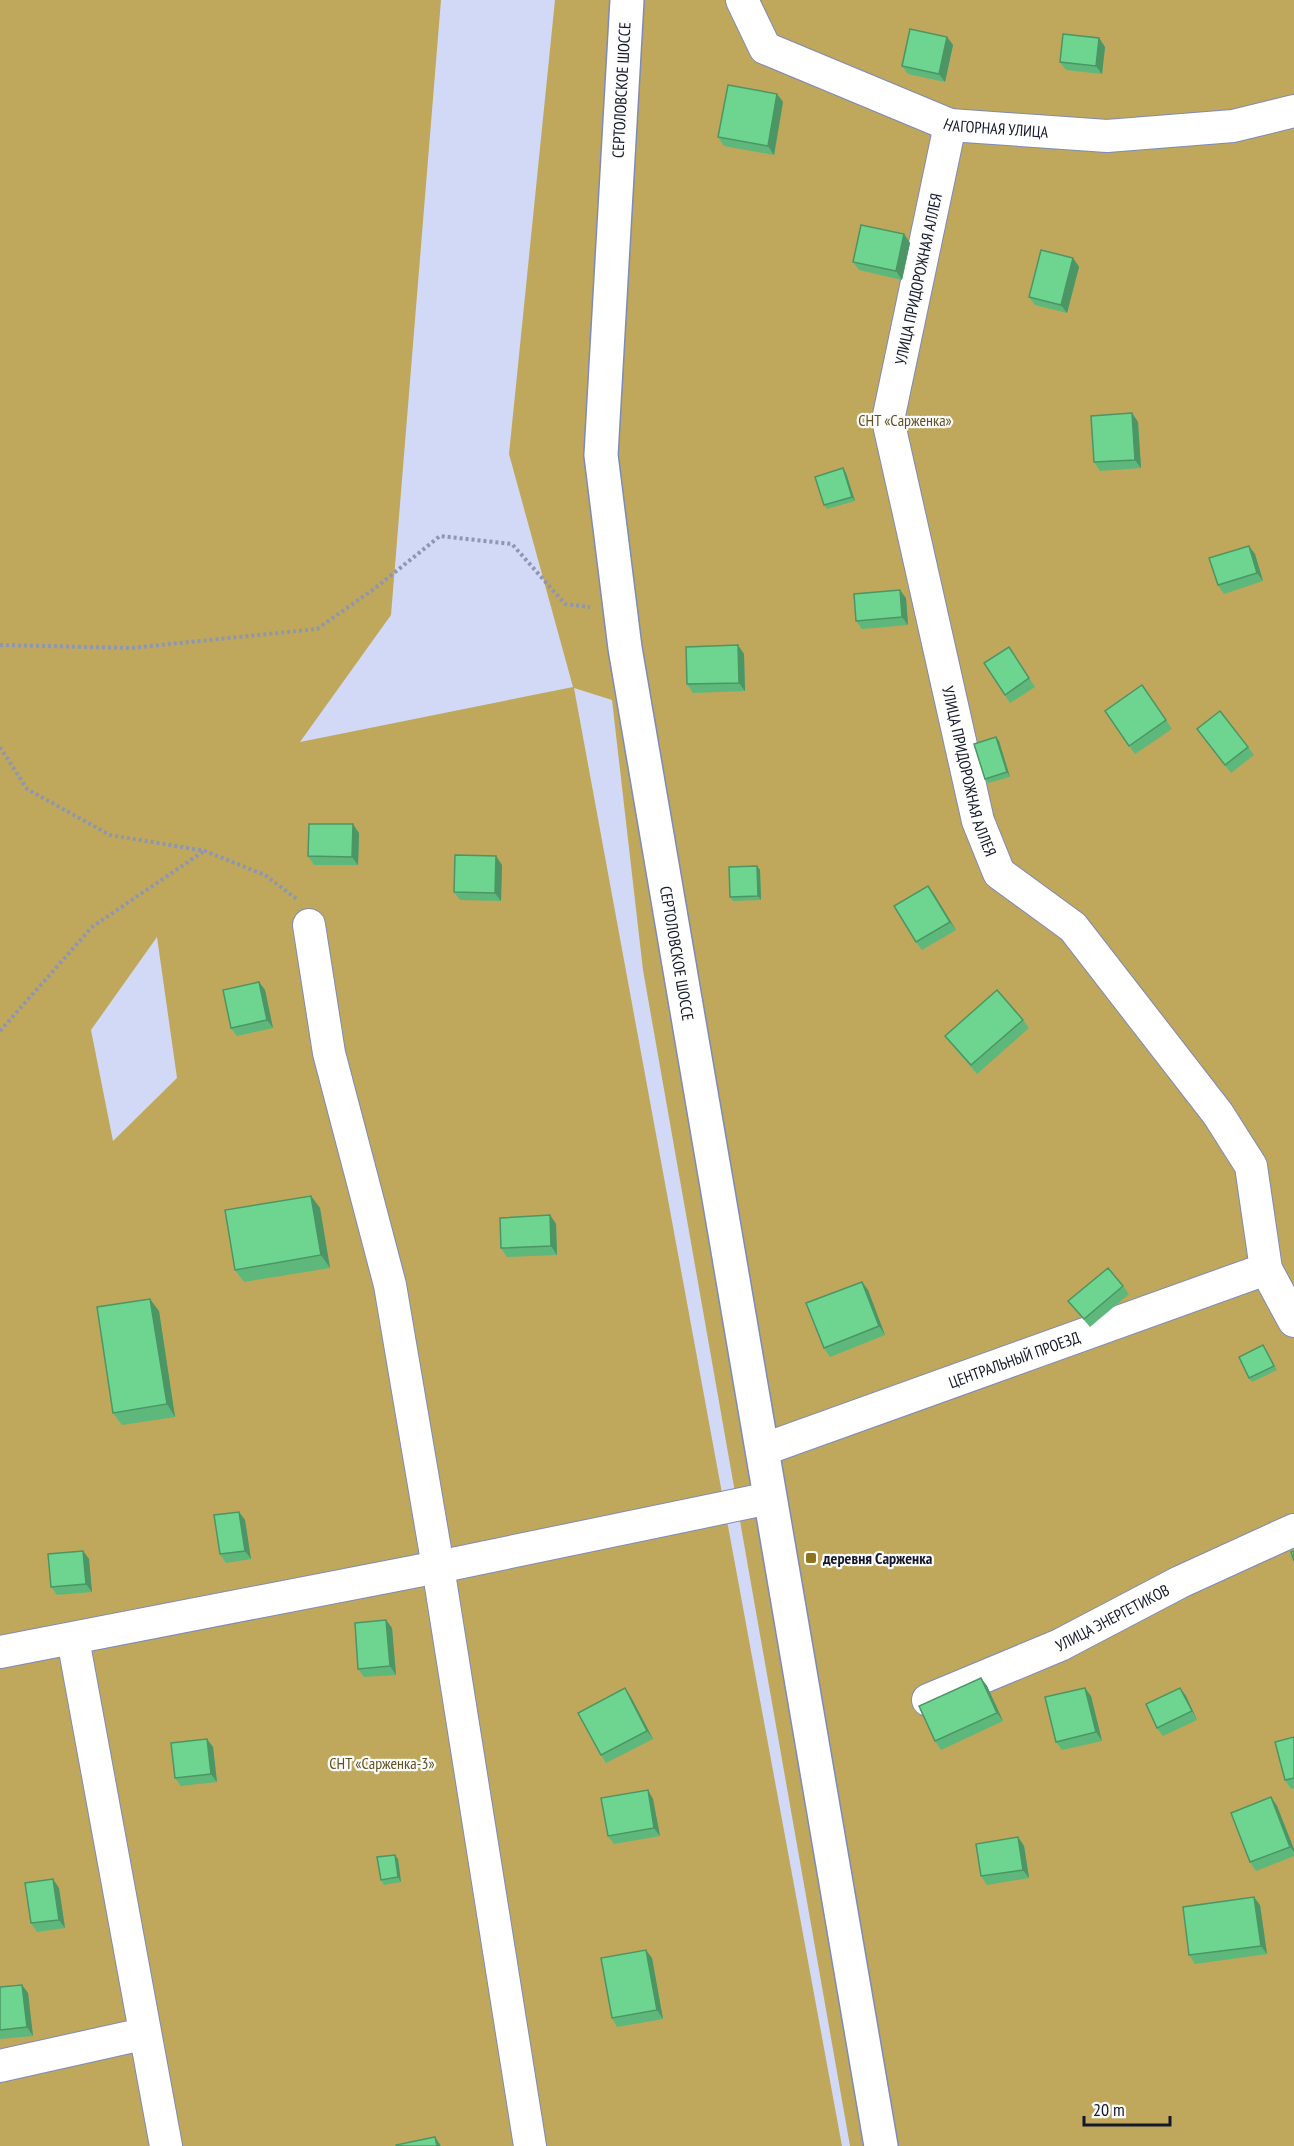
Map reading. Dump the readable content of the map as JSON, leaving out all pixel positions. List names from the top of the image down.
{
  "streets": {
    "main road": ["СЕРТОЛОВСКОЕ ШОССЕ"],
    "street": [
      "НАГОРНАЯ УЛИЦА",
      "УЛИЦА ПРИДОРОЖНАЯ АЛЛЕЯ",
      "ЦЕНТРАЛЬНЫЙ ПРОЕЗД",
      "УЛИЦА ЭНЕРГЕТИКОВ"
    ]
  },
  "crossings": [
    ["СЕРТОЛОВСКОЕ ШОССЕ", "ЦЕНТРАЛЬНЫЙ ПРОЕЗД"],
    ["НАГОРНАЯ УЛИЦА", "УЛИЦА ПРИДОРОЖНАЯ АЛЛЕЯ"],
    ["УЛИЦА ПРИДОРОЖНАЯ АЛЛЕЯ", "ЦЕНТРАЛЬНЫЙ ПРОЕЗД"]
  ],
  "parks": ["СНТ «Сарженка»", "СНТ «Сарженка-3»"],
  "places": {
    "transit": ["деревня Сарженка"]
  },
  "scale_bar": "20 m"
}
